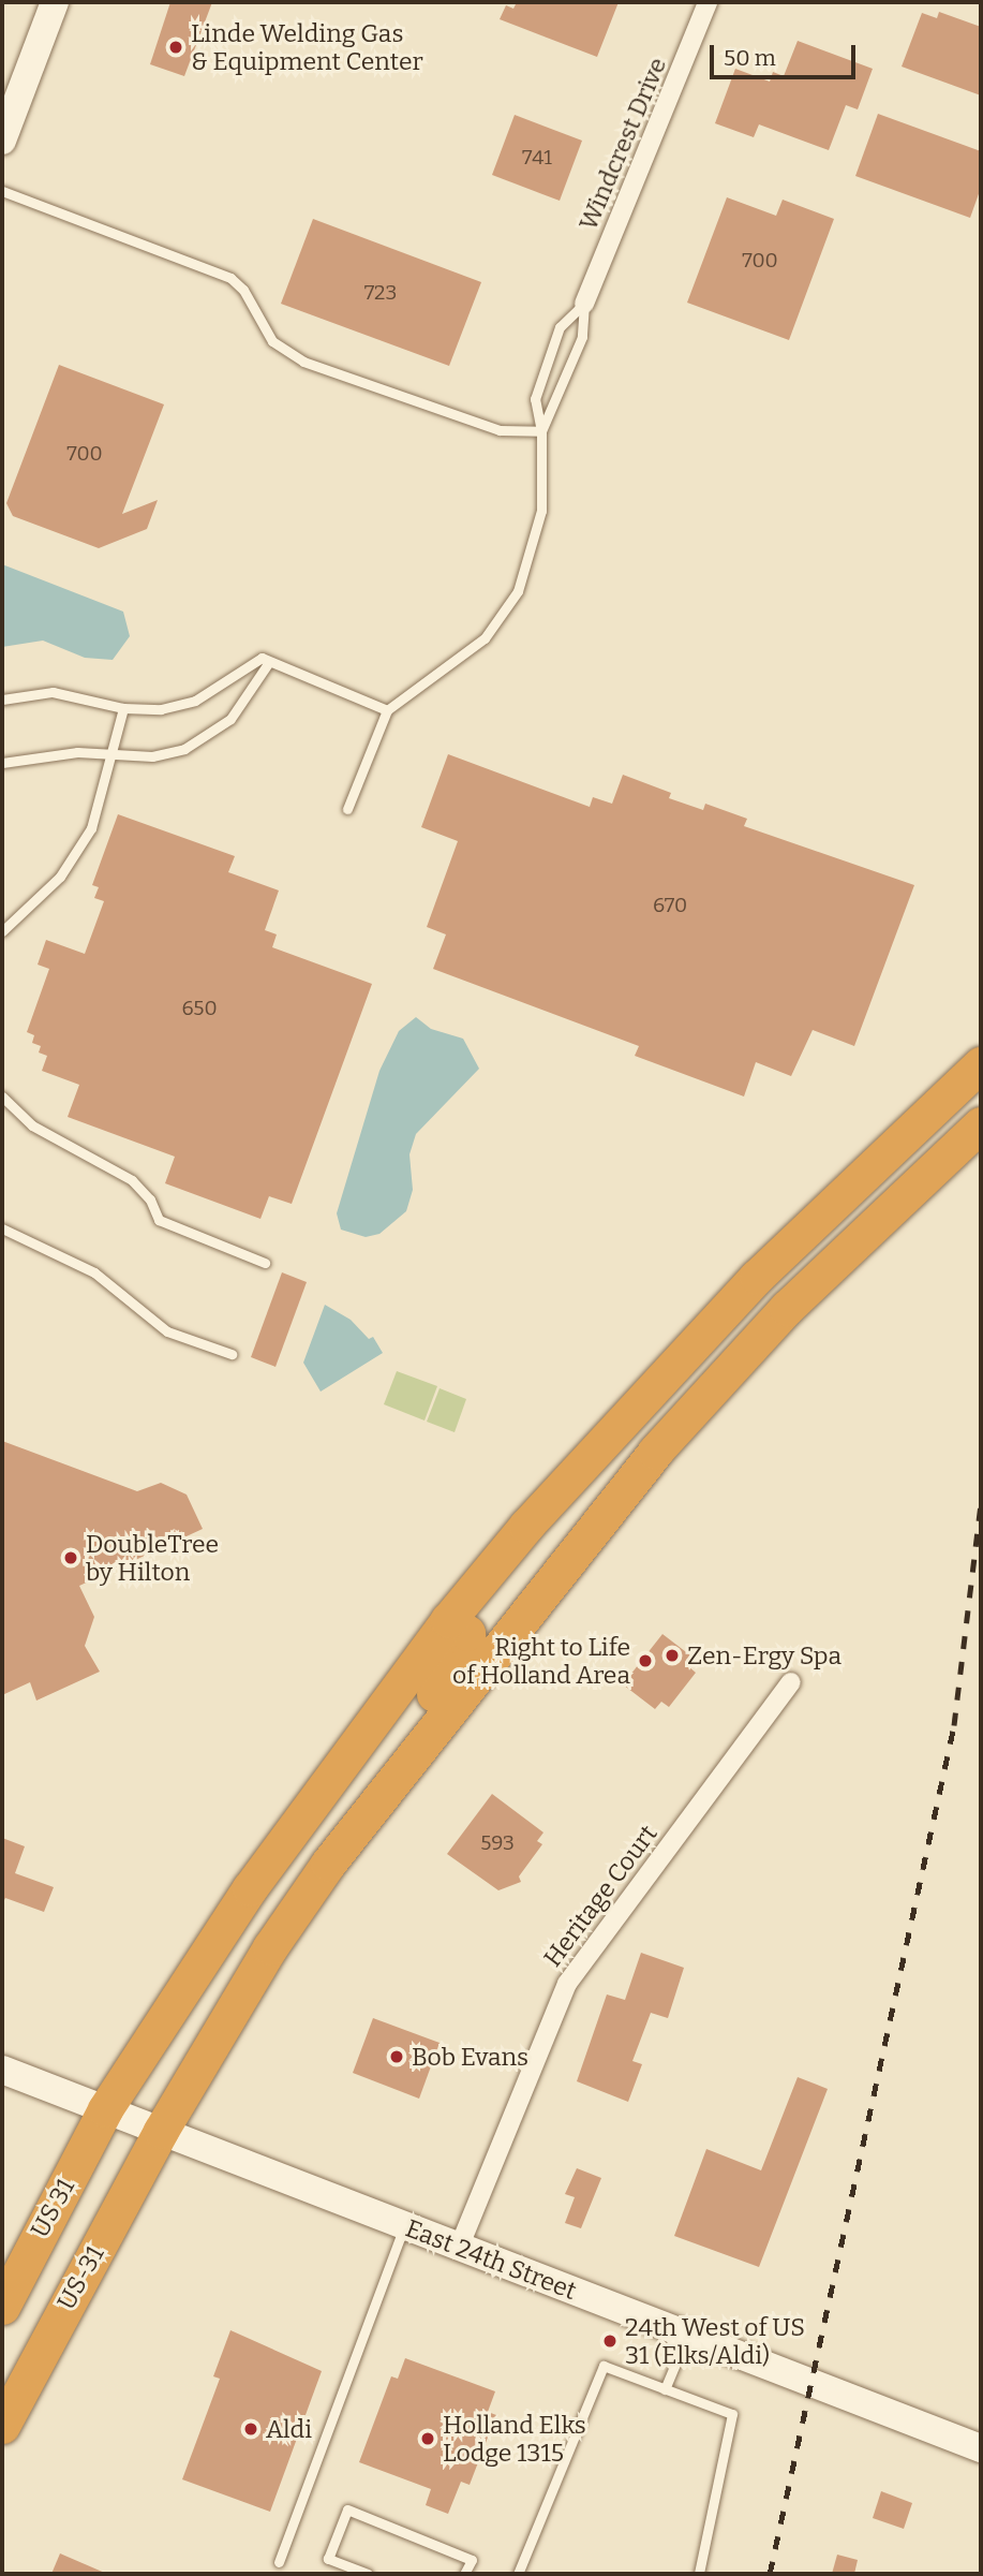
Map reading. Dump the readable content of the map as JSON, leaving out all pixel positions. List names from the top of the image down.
{
  "streets": {
    "highway": ["US 31", "US-31"],
    "street": ["Windcrest Drive", "Heritage Court", "East 24th Street"]
  },
  "crossings": [
    ["Heritage Court", "East 24th Street"],
    ["US 31", "East 24th Street"],
    ["East 24th Street", "US-31"]
  ],
  "places": [
    "Linde Welding Gas & Equipment Center",
    "DoubleTree by Hilton",
    "Zen-Ergy Spa",
    "Right to Life of Holland Area",
    "Bob Evans",
    "24th West of US 31 (Elks/Aldi)",
    "Aldi",
    "Holland Elks Lodge 1315"
  ],
  "house_numbers": [
    "741",
    "700",
    "723",
    "700",
    "670",
    "650",
    "593"
  ],
  "scale_bar": "50 m"
}
